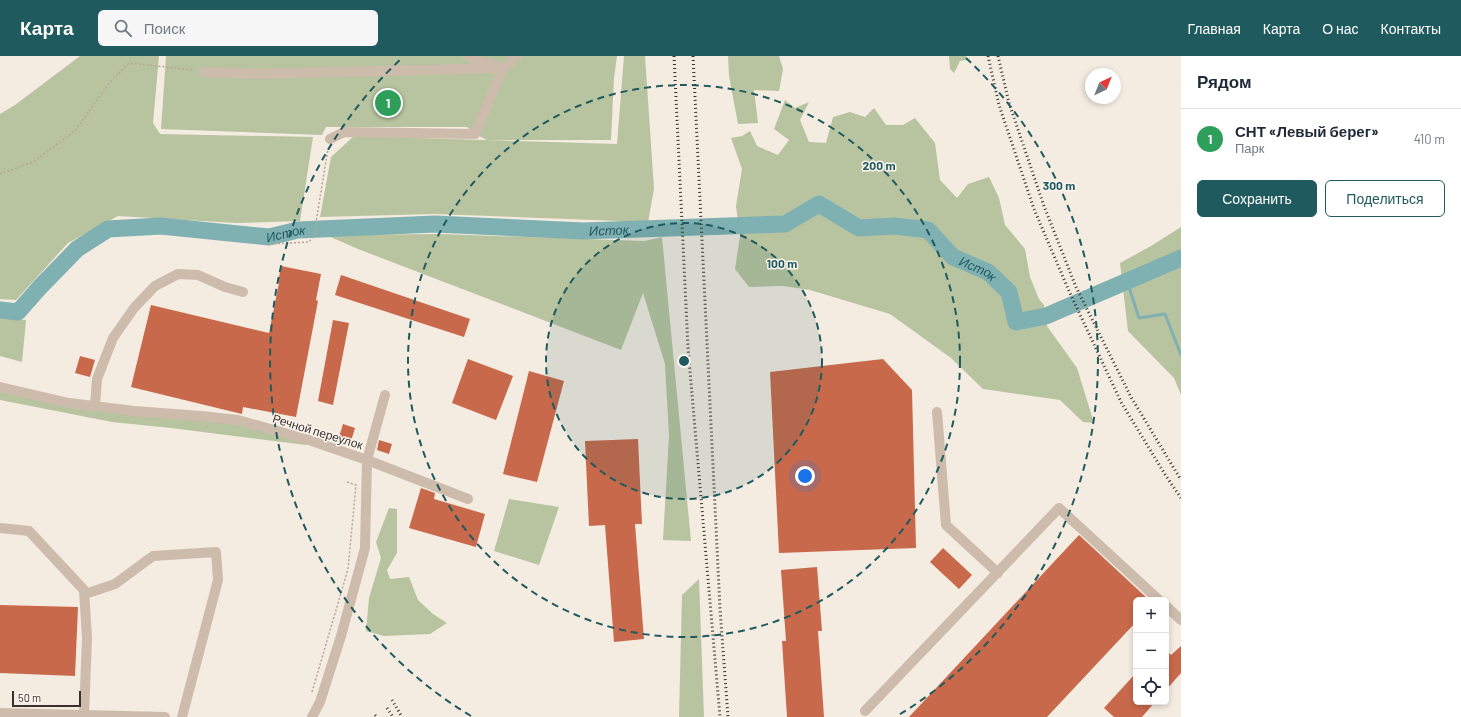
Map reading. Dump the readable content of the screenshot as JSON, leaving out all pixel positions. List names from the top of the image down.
{
  "streets": {
    "street": ["Речной переулок"]
  },
  "water": ["Исток"],
  "scale_bar": "50 m",
  "north": "top right",
  "page": {
    "header": "Карта",
    "search": "Поиск",
    "nav": [
      "Главная",
      "Карта",
      "О нас",
      "Контакты"
    ],
    "heading": "Рядом",
    "pins": "1",
    "list": [
      {
        "mark": "1",
        "name": "СНТ «Левый берег»",
        "note": "Парк",
        "value": "410 m"
      }
    ],
    "buttons": ["Сохранить", "Поделиться"],
    "map_buttons": ["+", "−"],
    "scale": "50 m"
  },
  "rings": ["200 m", "300 m", "100 m"]
}
